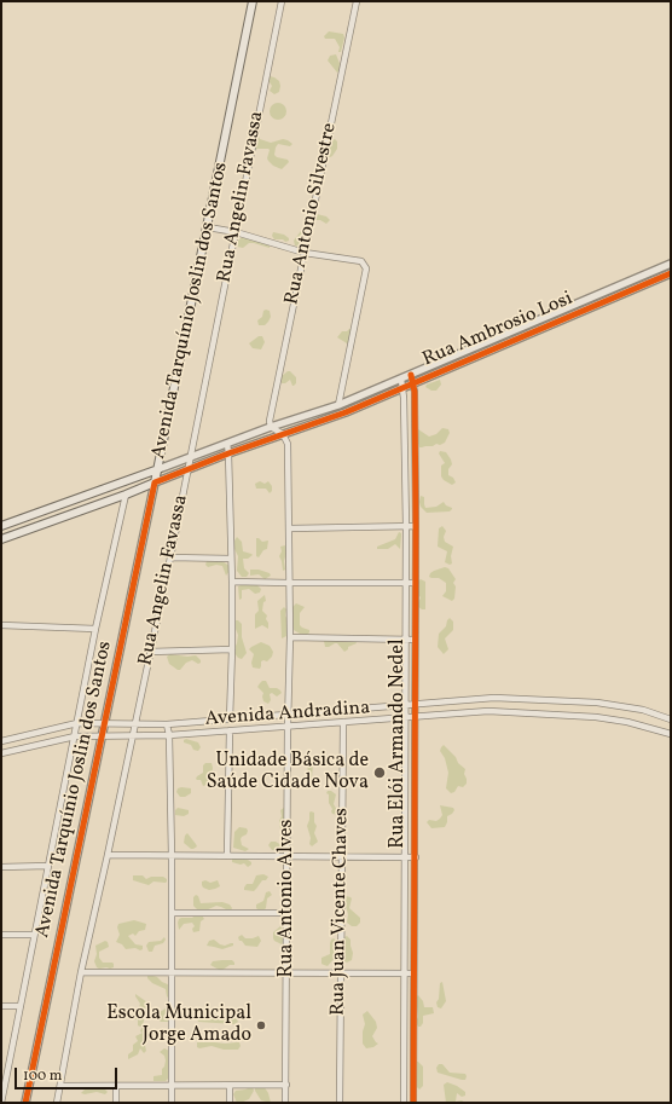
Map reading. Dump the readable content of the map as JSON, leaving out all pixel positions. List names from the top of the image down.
{
  "streets": {
    "main road": ["Avenida Tarquínio Joslin dos Santos"],
    "street": [
      "Rua Angelin Favassa",
      "Rua Antonio Silvestre",
      "Rua Ambrosio Losi",
      "Avenida Andradina",
      "Rua Elói Armando Nedel",
      "Rua Antonio Alves",
      "Rua Juan Vicente Chaves"
    ]
  },
  "crossings": [
    ["Rua Angelin Favassa", "Rua Ambrosio Losi"],
    ["Rua Angelin Favassa", "Avenida Andradina"],
    ["Rua Antonio Silvestre", "Rua Ambrosio Losi"],
    ["Avenida Tarquínio Joslin dos Santos", "Rua Ambrosio Losi"],
    ["Avenida Tarquínio Joslin dos Santos", "Avenida Andradina"],
    ["Rua Ambrosio Losi", "Rua Elói Armando Nedel"],
    ["Rua Ambrosio Losi", "Rua Antonio Alves"],
    ["Avenida Andradina", "Rua Elói Armando Nedel"],
    ["Avenida Andradina", "Rua Antonio Alves"]
  ],
  "places": ["Unidade Básica de Saúde Cidade Nova", "Escola Municipal Jorge Amado"],
  "scale_bar": "100 m"
}
